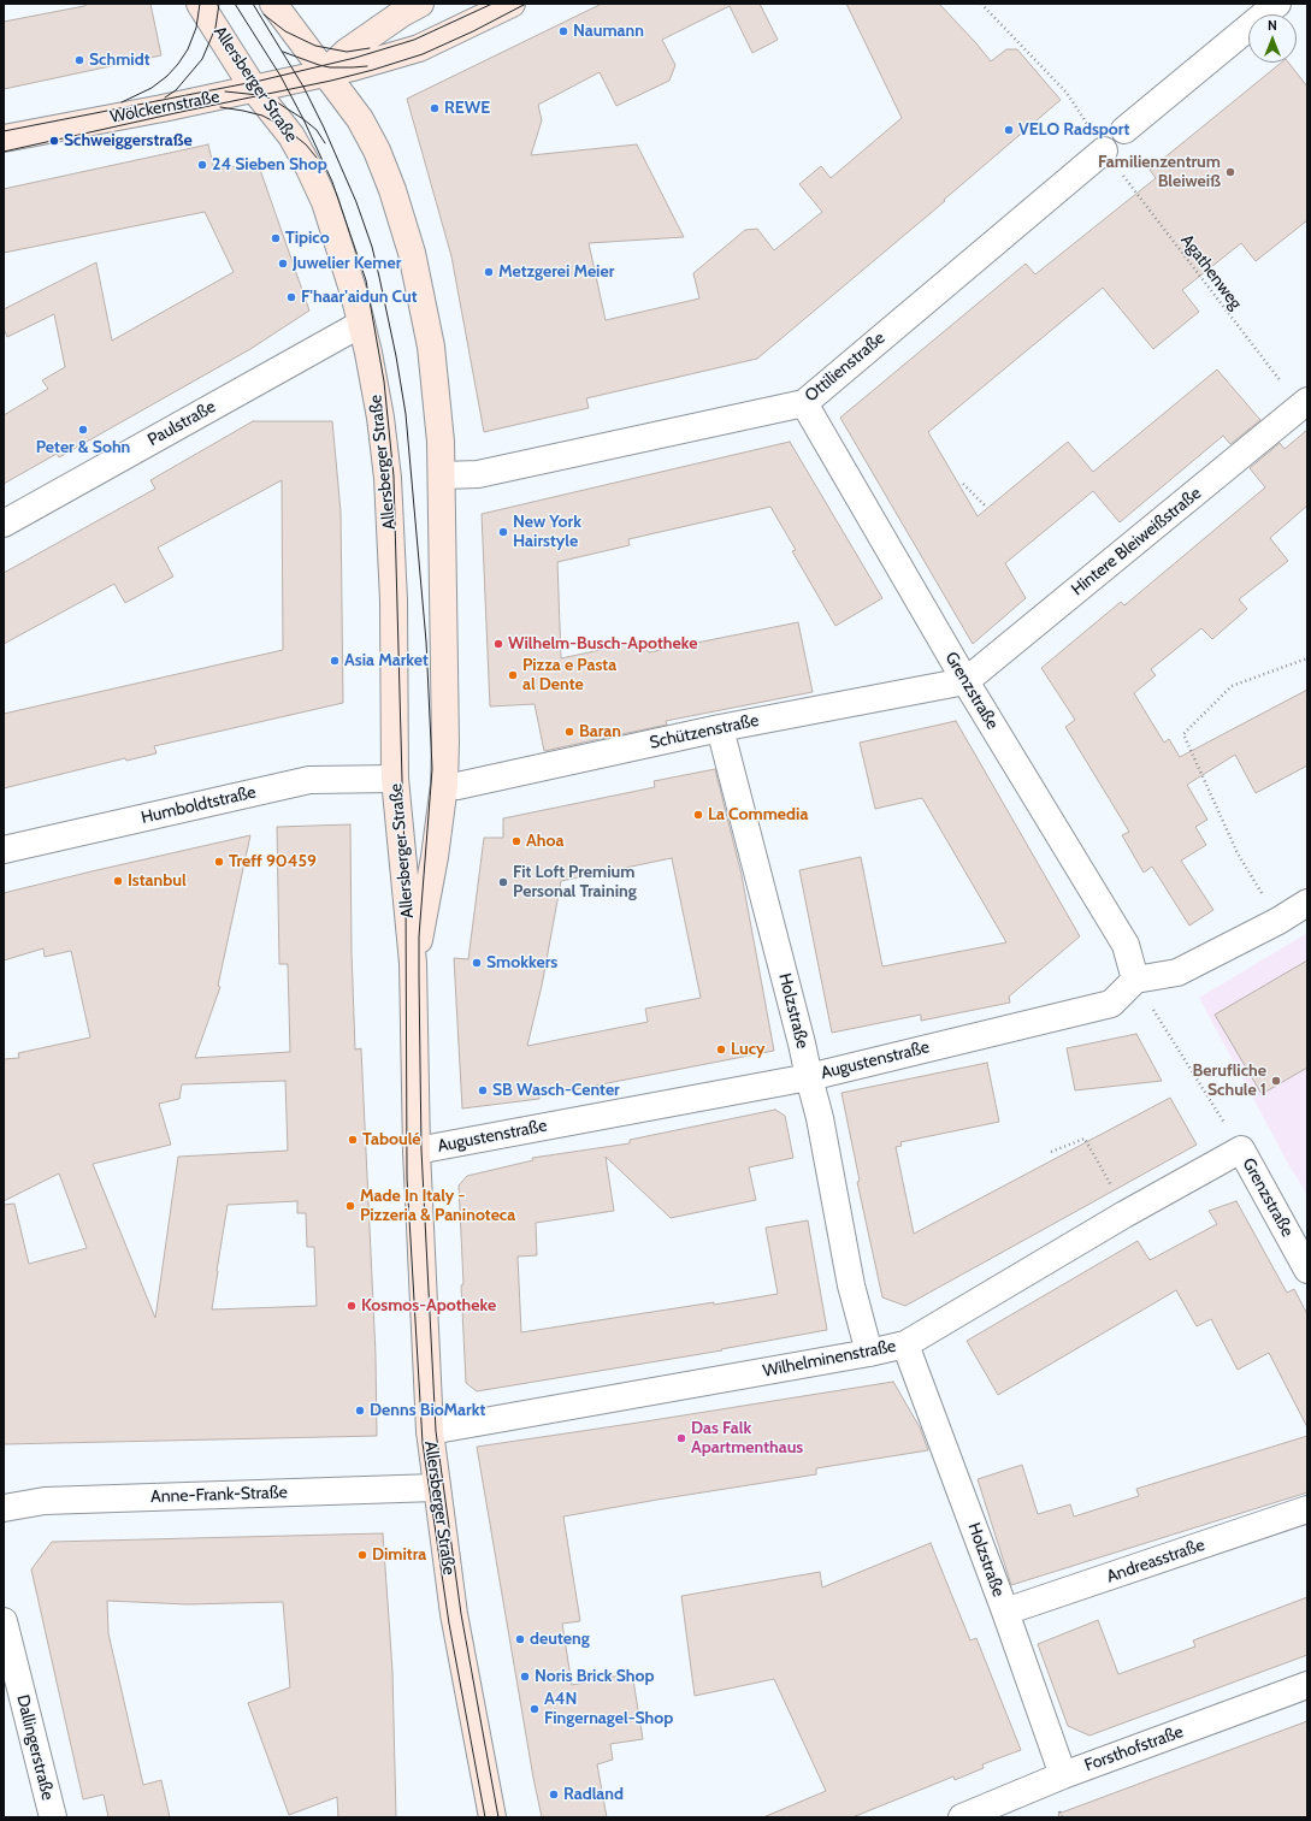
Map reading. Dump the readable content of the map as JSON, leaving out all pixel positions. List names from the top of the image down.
{
  "streets": {
    "main road": ["Allersberger Straße", "Wölckernstraße"],
    "street": [
      "Ottilienstraße",
      "Paulstraße",
      "Hintere Bleiweißstraße",
      "Grenzstraße",
      "Schützenstraße",
      "Humboldtstraße",
      "Holzstraße",
      "Augustenstraße",
      "Wilhelminenstraße",
      "Anne-Frank-Straße",
      "Andreasstraße",
      "Dallingerstraße",
      "Forsthofstraße"
    ],
    "path": ["Agathenweg"]
  },
  "crossings": [
    ["Allersberger Straße", "Wölckernstraße"],
    ["Allersberger Straße", "Ottilienstraße"],
    ["Allersberger Straße", "Paulstraße"],
    ["Allersberger Straße", "Schützenstraße"],
    ["Allersberger Straße", "Humboldtstraße"],
    ["Allersberger Straße", "Augustenstraße"],
    ["Allersberger Straße", "Wilhelminenstraße"],
    ["Allersberger Straße", "Anne-Frank-Straße"],
    ["Agathenweg", "Ottilienstraße"],
    ["Agathenweg", "Hintere Bleiweißstraße"],
    ["Ottilienstraße", "Grenzstraße"],
    ["Hintere Bleiweißstraße", "Grenzstraße"],
    ["Hintere Bleiweißstraße", "Schützenstraße"],
    ["Grenzstraße", "Schützenstraße"],
    ["Grenzstraße", "Augustenstraße"],
    ["Grenzstraße", "Wilhelminenstraße"],
    ["Schützenstraße", "Holzstraße"],
    ["Holzstraße", "Augustenstraße"],
    ["Holzstraße", "Wilhelminenstraße"],
    ["Holzstraße", "Andreasstraße"],
    ["Holzstraße", "Forsthofstraße"]
  ],
  "places": [
    "Naumann",
    "Schmidt",
    "REWE",
    "VELO Radsport",
    "Schweiggerstraße",
    "24 Sieben Shop",
    "Familienzentrum Bleiweiß",
    "Tipico",
    "Juwelier Kemer",
    "Metzgerei Meier",
    "F'haar'aidun Cut",
    "Peter & Sohn",
    "New York Hairstyle",
    "Wilhelm-Busch-Apotheke",
    "Asia Market",
    "Pizza e Pasta al Dente",
    "Baran",
    "La Commedia",
    "Ahoa",
    "Treff 90459",
    "Istanbul",
    "Fit Loft Premium Personal Training",
    "Smokkers",
    "Lucy",
    "Berufliche Schule 1",
    "SB Wasch-Center",
    "Taboulé",
    "Made In Italy - Pizzeria & Paninoteca",
    "Kosmos-Apotheke",
    "Denns BioMarkt",
    "Das Falk Apartmenthaus",
    "Dimitra",
    "deuteng",
    "Noris Brick Shop",
    "A4N Fingernagel-Shop",
    "Radland"
  ],
  "north": "top"
}
